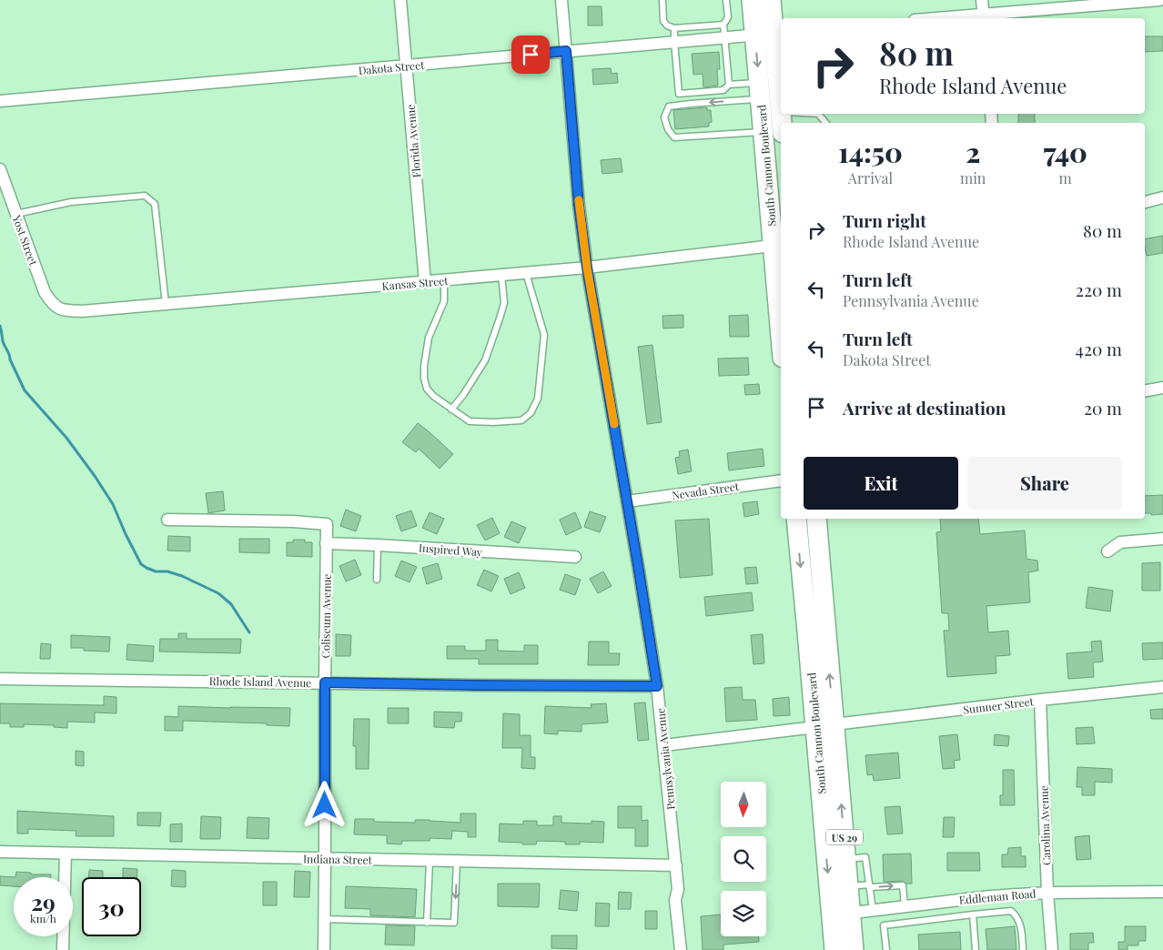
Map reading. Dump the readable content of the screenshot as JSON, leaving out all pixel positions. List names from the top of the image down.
{
  "streets": {
    "main road": ["South Cannon Boulevard", "US 29"],
    "street": [
      "Dakota Street",
      "Florida Avenue",
      "Yost Street",
      "Kansas Street",
      "Nevada Street",
      "Inspired Way",
      "Coliseum Avenue",
      "Rhode Island Avenue",
      "Sumner Street",
      "Pennsylvania Avenue",
      "Carolina Avenue",
      "Indiana Street",
      "Eddleman Road"
    ]
  },
  "crossings": [
    ["Dakota Street", "Florida Avenue"],
    ["Dakota Street", "South Cannon Boulevard"],
    ["Dakota Street", "Pennsylvania Avenue"],
    ["Florida Avenue", "Kansas Street"],
    ["South Cannon Boulevard", "Kansas Street"],
    ["South Cannon Boulevard", "Sumner Street"],
    ["South Cannon Boulevard", "Eddleman Road"],
    ["Yost Street", "Kansas Street"],
    ["Kansas Street", "Pennsylvania Avenue"],
    ["Nevada Street", "Pennsylvania Avenue"],
    ["Inspired Way", "Coliseum Avenue"],
    ["Coliseum Avenue", "Rhode Island Avenue"],
    ["Coliseum Avenue", "Indiana Street"],
    ["Rhode Island Avenue", "Pennsylvania Avenue"],
    ["Sumner Street", "Pennsylvania Avenue"],
    ["Sumner Street", "Carolina Avenue"],
    ["Pennsylvania Avenue", "Indiana Street"],
    ["Carolina Avenue", "Eddleman Road"]
  ],
  "north": "bottom",
  "page": {
    "turn": ["80 m", "Rhode Island Avenue"],
    "eta": [
      "14:50",
      "Arrival",
      "2",
      "min",
      "740",
      "m"
    ],
    "list": [
      {
        "name": "Turn right",
        "note": "Rhode Island Avenue",
        "value": "80 m"
      },
      {
        "name": "Turn left",
        "note": "Pennsylvania Avenue",
        "value": "220 m"
      },
      {
        "name": "Turn left",
        "note": "Dakota Street",
        "value": "420 m"
      },
      {
        "name": "Arrive at destination",
        "value": "20 m"
      }
    ],
    "buttons": ["Exit", "Share"],
    "speed": "29 km/h",
    "limit": "30"
  }
}
